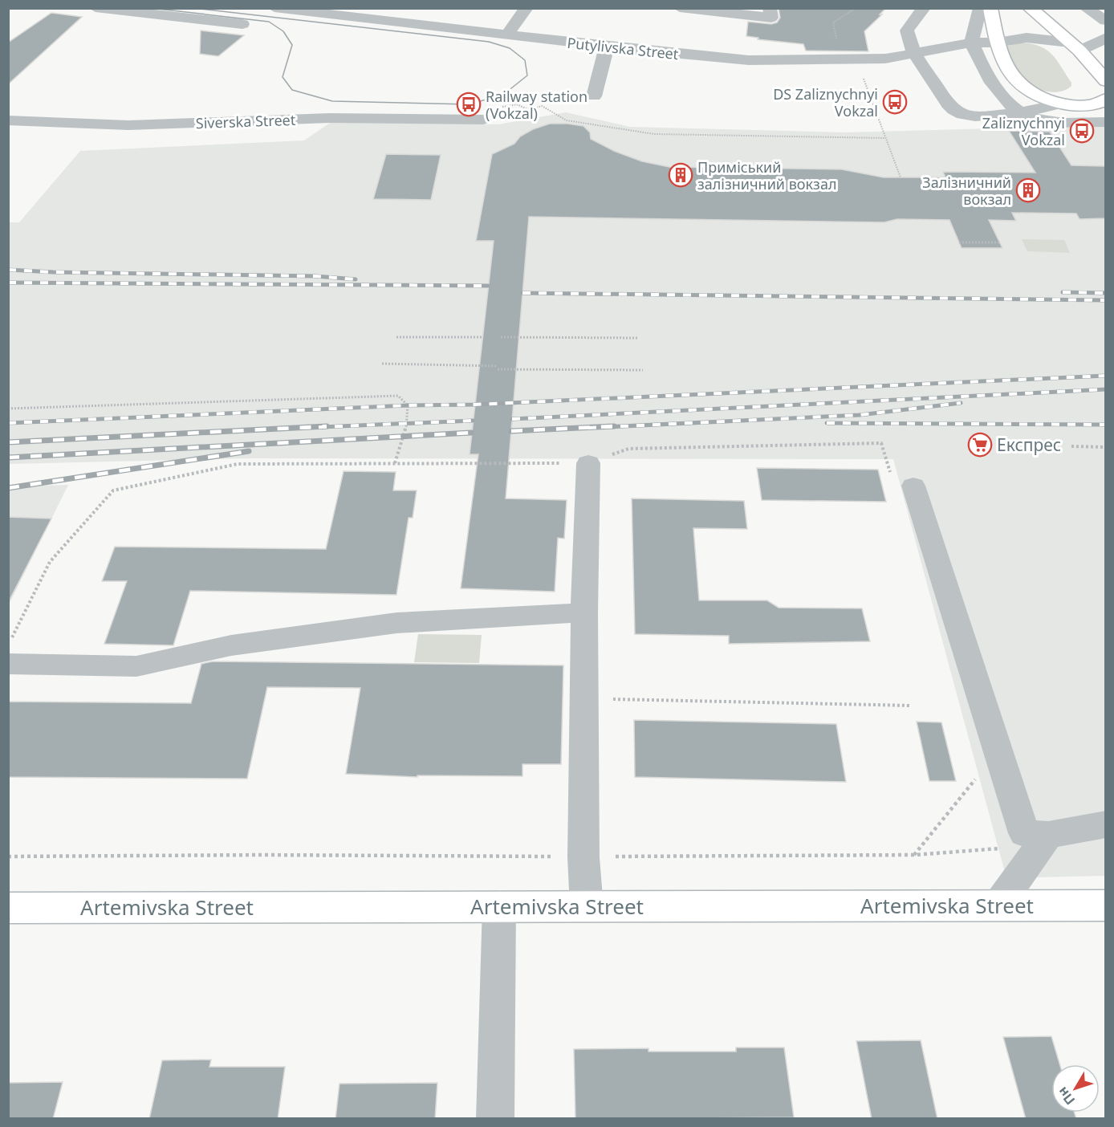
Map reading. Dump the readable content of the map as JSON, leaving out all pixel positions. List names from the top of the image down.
{
  "streets": {
    "main road": ["Artemivska Street"],
    "street": ["Putylivska Street", "Siverska Street"]
  },
  "places": {
    "bus stop": ["DS Zaliznychnyi Vokzal", "Railway station (Vokzal)", "Zaliznychnyi Vokzal"],
    "building": ["Приміський залізничний вокзал", "Залізничний вокзал"],
    "supermarket": ["Експрес"]
  },
  "north": "bottom left"
}
